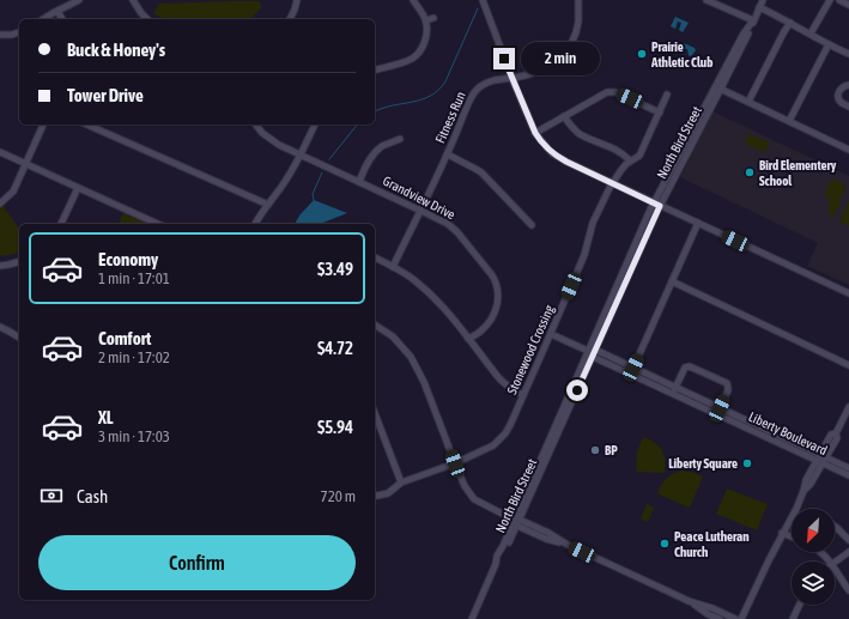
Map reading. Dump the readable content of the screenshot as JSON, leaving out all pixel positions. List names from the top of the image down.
{
  "streets": {
    "street": [
      "Fitness Run",
      "North Bird Street",
      "Grandview Drive",
      "Stonewood Crossing",
      "Liberty Boulevard"
    ]
  },
  "crossings": [
    ["Fitness Run", "Grandview Drive"],
    ["North Bird Street", "Liberty Boulevard"],
    ["Stonewood Crossing", "Liberty Boulevard"]
  ],
  "places": [
    "Prairie Athletic Club",
    "Bird Elementery School",
    "BP",
    "Liberty Square",
    "Peace Lutheran Church"
  ],
  "north": "bottom left",
  "page": {
    "banner": ["Buck & Honey's", "Tower Drive"],
    "bubble": "2 min",
    "list": [
      {
        "name": "Economy",
        "note": "1 min · 17:01",
        "value": "$3.49"
      },
      {
        "name": "Comfort",
        "note": "2 min · 17:02",
        "value": "$4.72"
      },
      {
        "name": "XL",
        "note": "3 min · 17:03",
        "value": "$5.94"
      }
    ],
    "pay": ["Cash", "720 m"],
    "buttons": "Confirm"
  }
}
